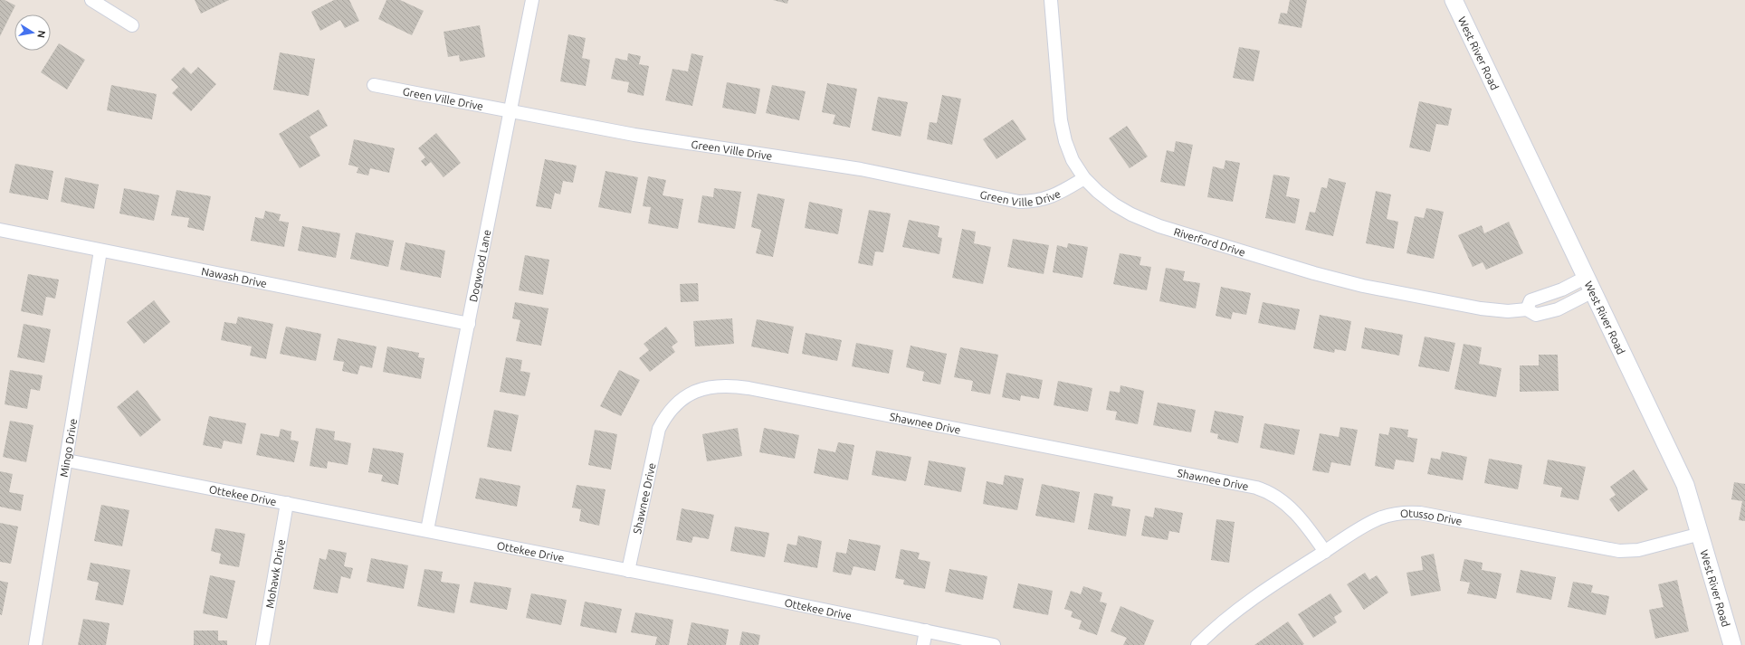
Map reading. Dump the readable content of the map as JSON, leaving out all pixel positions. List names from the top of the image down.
{
  "streets": {
    "main road": ["West River Road"],
    "street": [
      "Green Ville Drive",
      "Riverford Drive",
      "Dogwood Lane",
      "Nawash Drive",
      "Shawnee Drive",
      "Mingo Drive",
      "Ottekee Drive",
      "Otusso Drive",
      "Mohawk Drive"
    ]
  },
  "crossings": [
    ["West River Road", "Riverford Drive"],
    ["West River Road", "Otusso Drive"],
    ["Green Ville Drive", "Riverford Drive"],
    ["Green Ville Drive", "Dogwood Lane"],
    ["Dogwood Lane", "Nawash Drive"],
    ["Dogwood Lane", "Ottekee Drive"],
    ["Nawash Drive", "Mingo Drive"],
    ["Shawnee Drive", "Ottekee Drive"],
    ["Shawnee Drive", "Otusso Drive"],
    ["Mingo Drive", "Ottekee Drive"],
    ["Ottekee Drive", "Mohawk Drive"]
  ],
  "north": "right"
}
